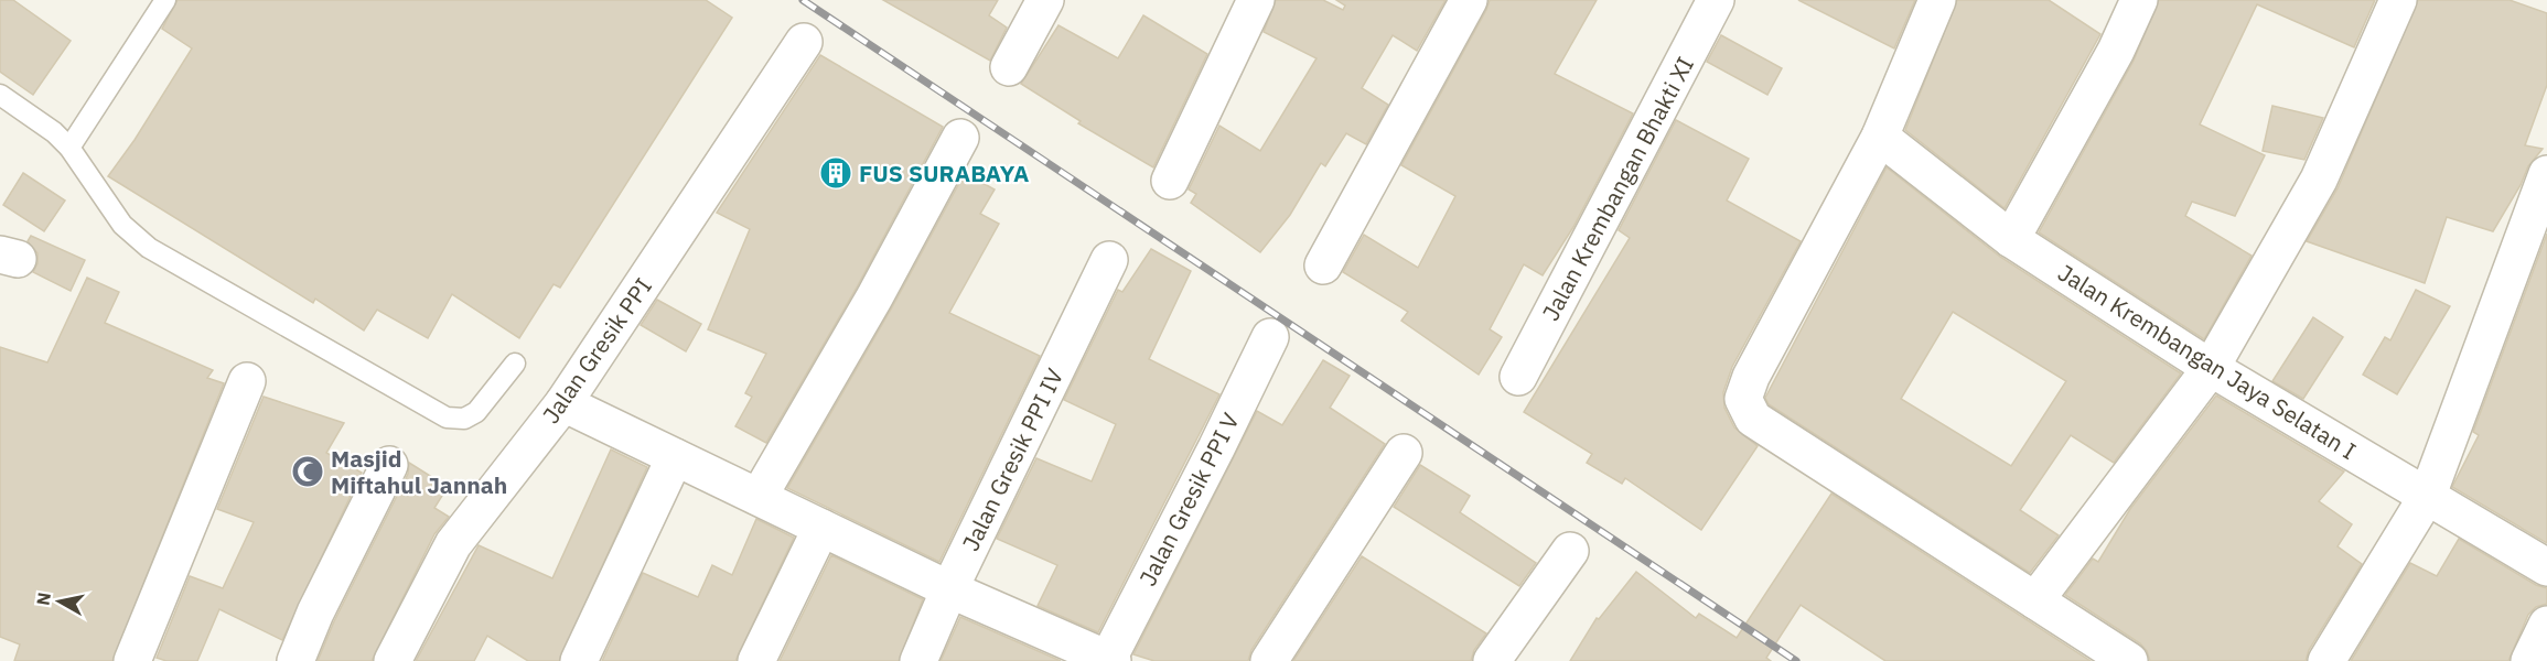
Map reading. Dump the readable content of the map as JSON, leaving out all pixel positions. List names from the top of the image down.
{
  "streets": {
    "street": [
      "Jalan Krembangan Bhakti XI",
      "Jalan Gresik PPI",
      "Jalan Krembangan Jaya Selatan I",
      "Jalan Gresik PPI IV",
      "Jalan Gresik PPI V"
    ]
  },
  "places": {
    "building": ["FUS SURABAYA"],
    "mosque": ["Masjid Miftahul Jannah"]
  },
  "north": "left"
}
